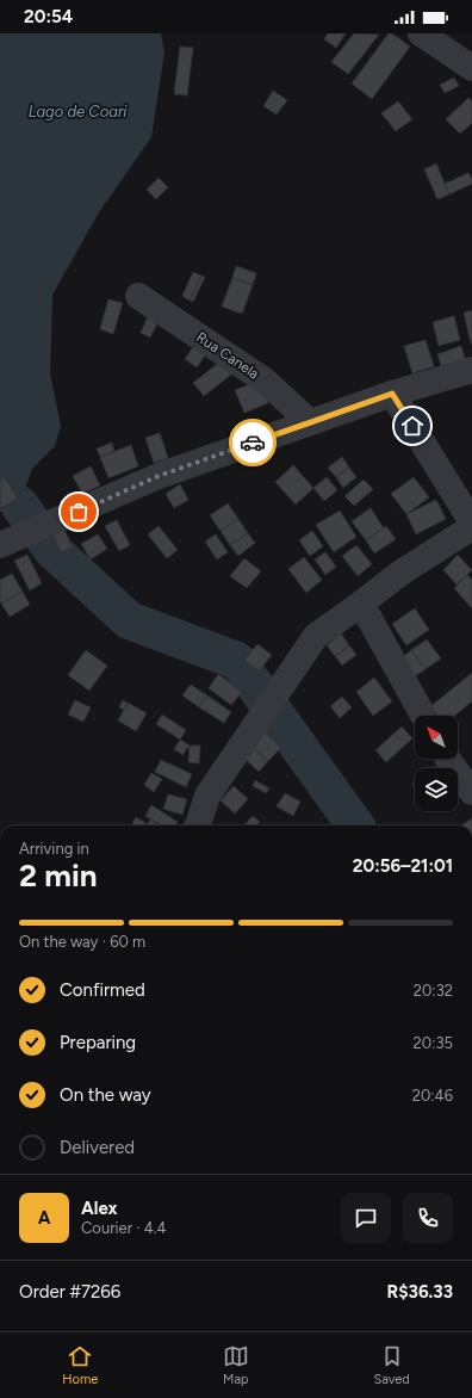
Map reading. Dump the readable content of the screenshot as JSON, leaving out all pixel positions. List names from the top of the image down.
{
  "streets": {
    "street": ["Rua Canela"]
  },
  "water": ["Lago de Coari"],
  "north": "top left",
  "page": {
    "status": "20:54",
    "heading": ["2 min", "Arriving in", "20:56–21:01"],
    "panel": [
      "Alex",
      "Courier · 4.4",
      "Order #7266",
      "R$36.33"
    ],
    "bar": "On the way · 60 m",
    "list": [
      ["Confirmed", "20:32"],
      ["Preparing", "20:35"],
      ["On the way", "20:46"],
      "Delivered"
    ],
    "round": "A",
    "tabs": ["Home", "Map", "Saved"]
  }
}
